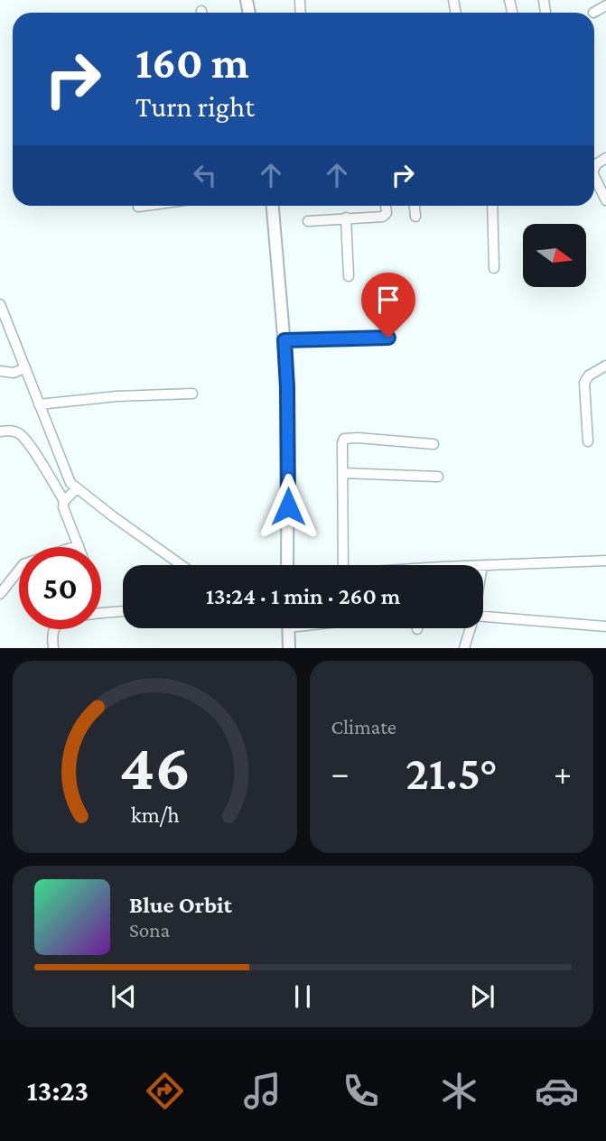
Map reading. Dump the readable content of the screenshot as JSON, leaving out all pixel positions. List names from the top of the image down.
{
  "north": "right",
  "page": {
    "turn": ["160 m", "Turn right"],
    "limit": "50",
    "trip": "13:24 · 1 min · 260 m",
    "tile": "Climate",
    "heat": ["−", "21.5°", "+"],
    "song": ["Blue Orbit", "Sona"],
    "tabs": "13:23",
    "gauge": ["46", "km/h"]
  }
}
